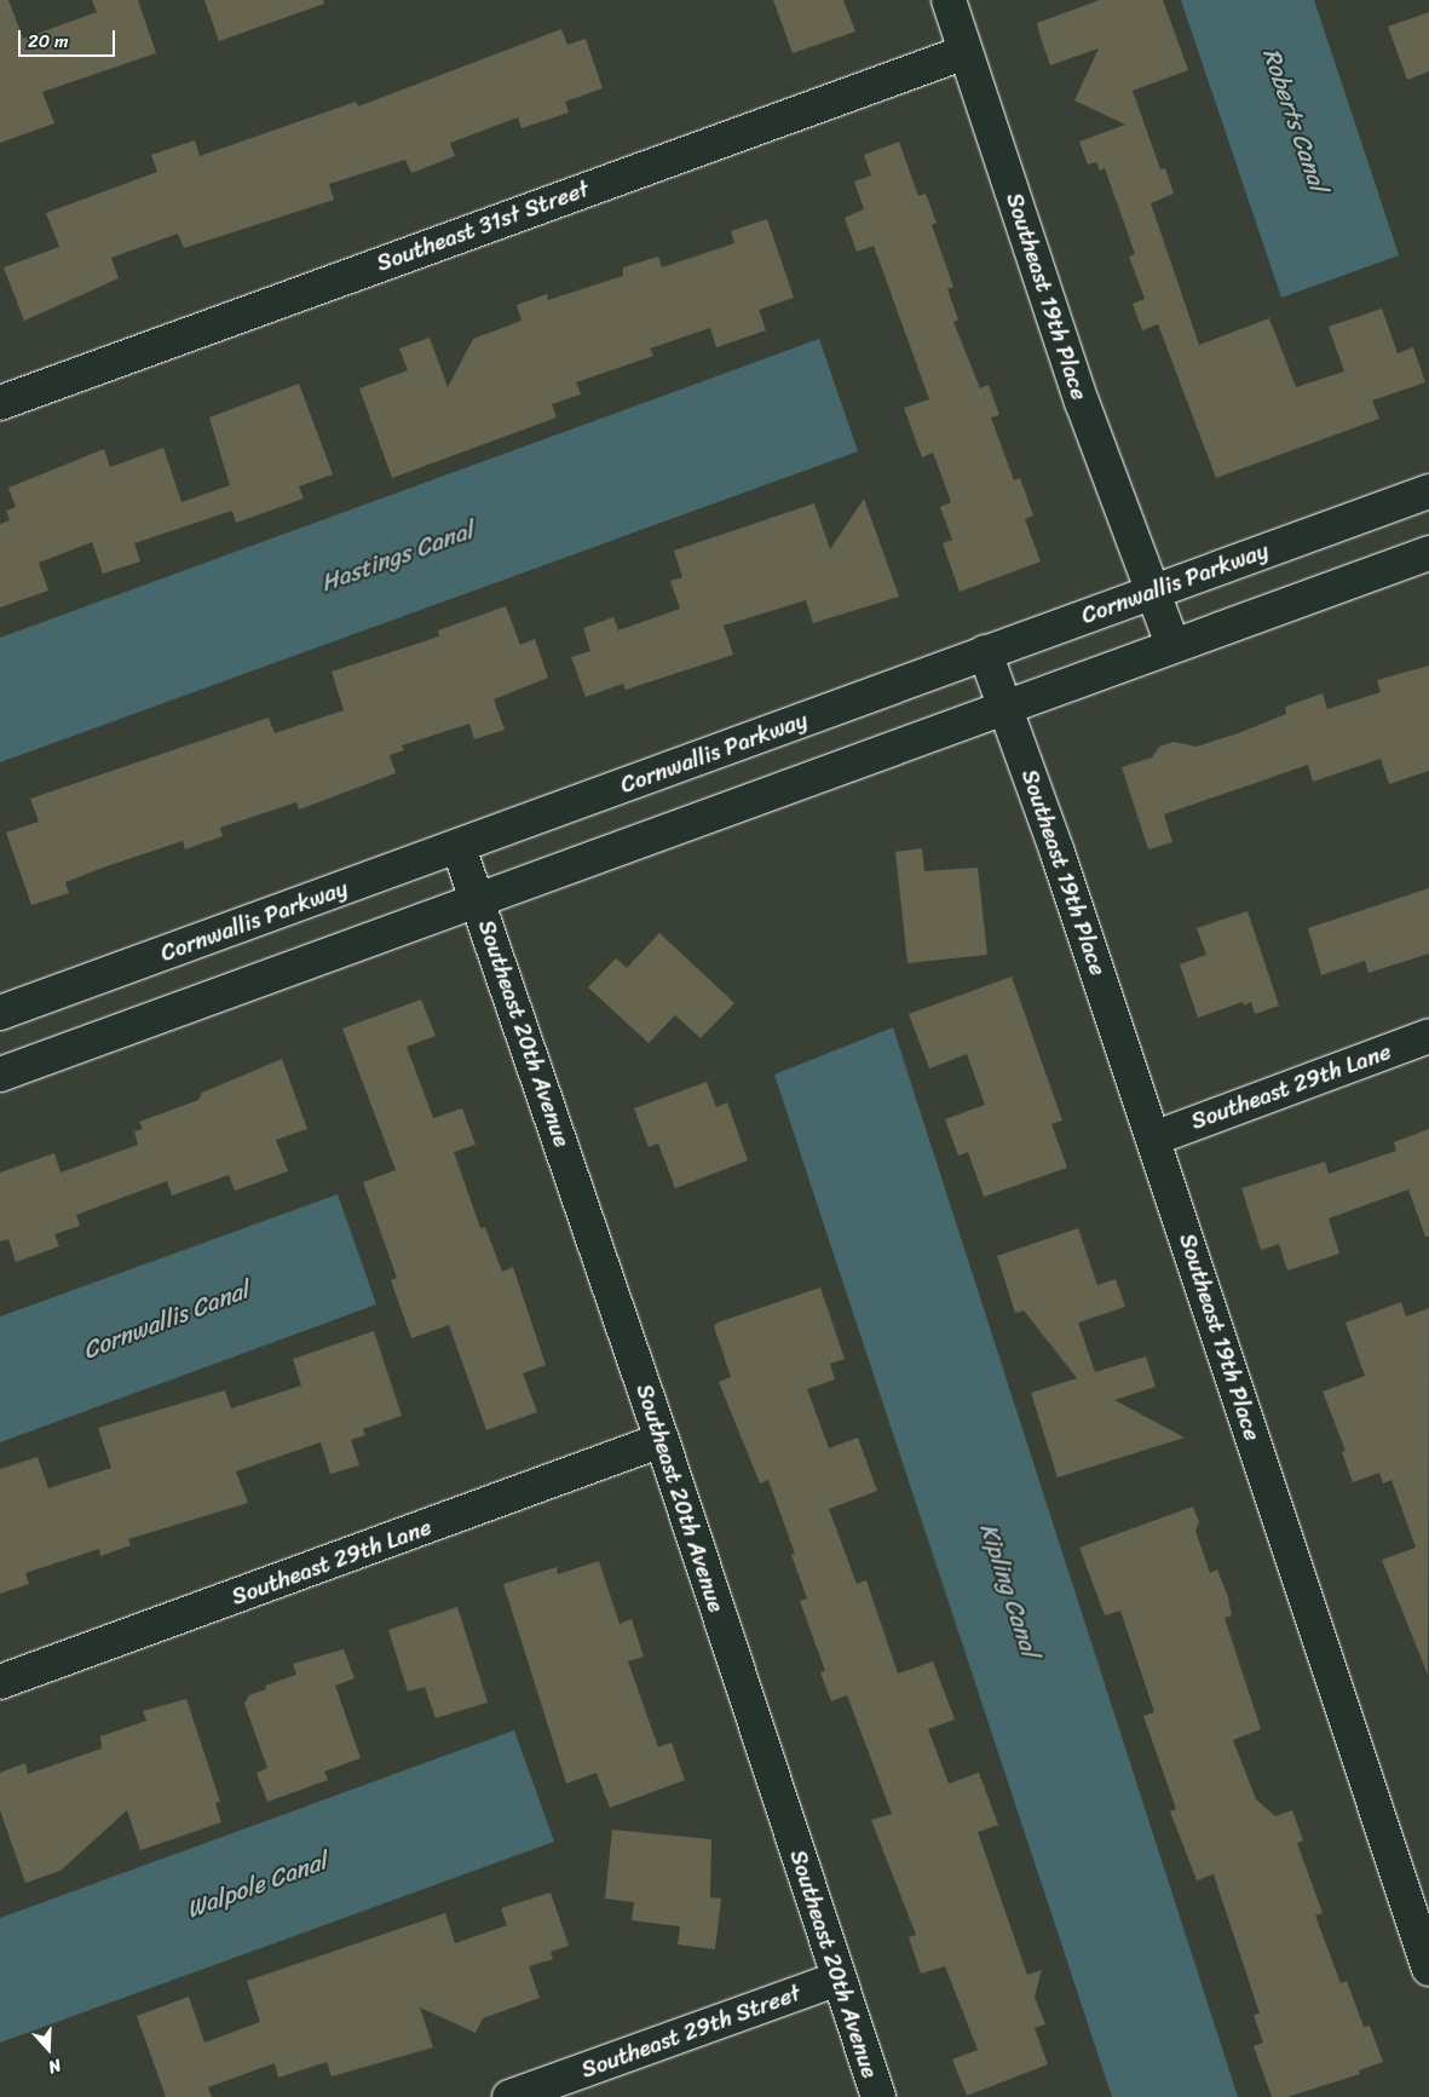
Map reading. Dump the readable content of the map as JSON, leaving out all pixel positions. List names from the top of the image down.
{
  "streets": {
    "street": [
      "Southeast 31st Street",
      "Southeast 19th Place",
      "Cornwallis Parkway",
      "Southeast 20th Avenue",
      "Southeast 29th Lane",
      "Southeast 29th Street"
    ]
  },
  "crossings": [
    ["Southeast 31st Street", "Southeast 19th Place"],
    ["Southeast 19th Place", "Cornwallis Parkway"],
    ["Southeast 19th Place", "Southeast 29th Lane"],
    ["Cornwallis Parkway", "Southeast 20th Avenue"],
    ["Southeast 20th Avenue", "Southeast 29th Lane"],
    ["Southeast 20th Avenue", "Southeast 29th Street"]
  ],
  "water": [
    "Roberts Canal",
    "Hastings Canal",
    "Cornwallis Canal",
    "Kipling Canal",
    "Walpole Canal"
  ],
  "scale_bar": "20 m",
  "north": "bottom"
}
